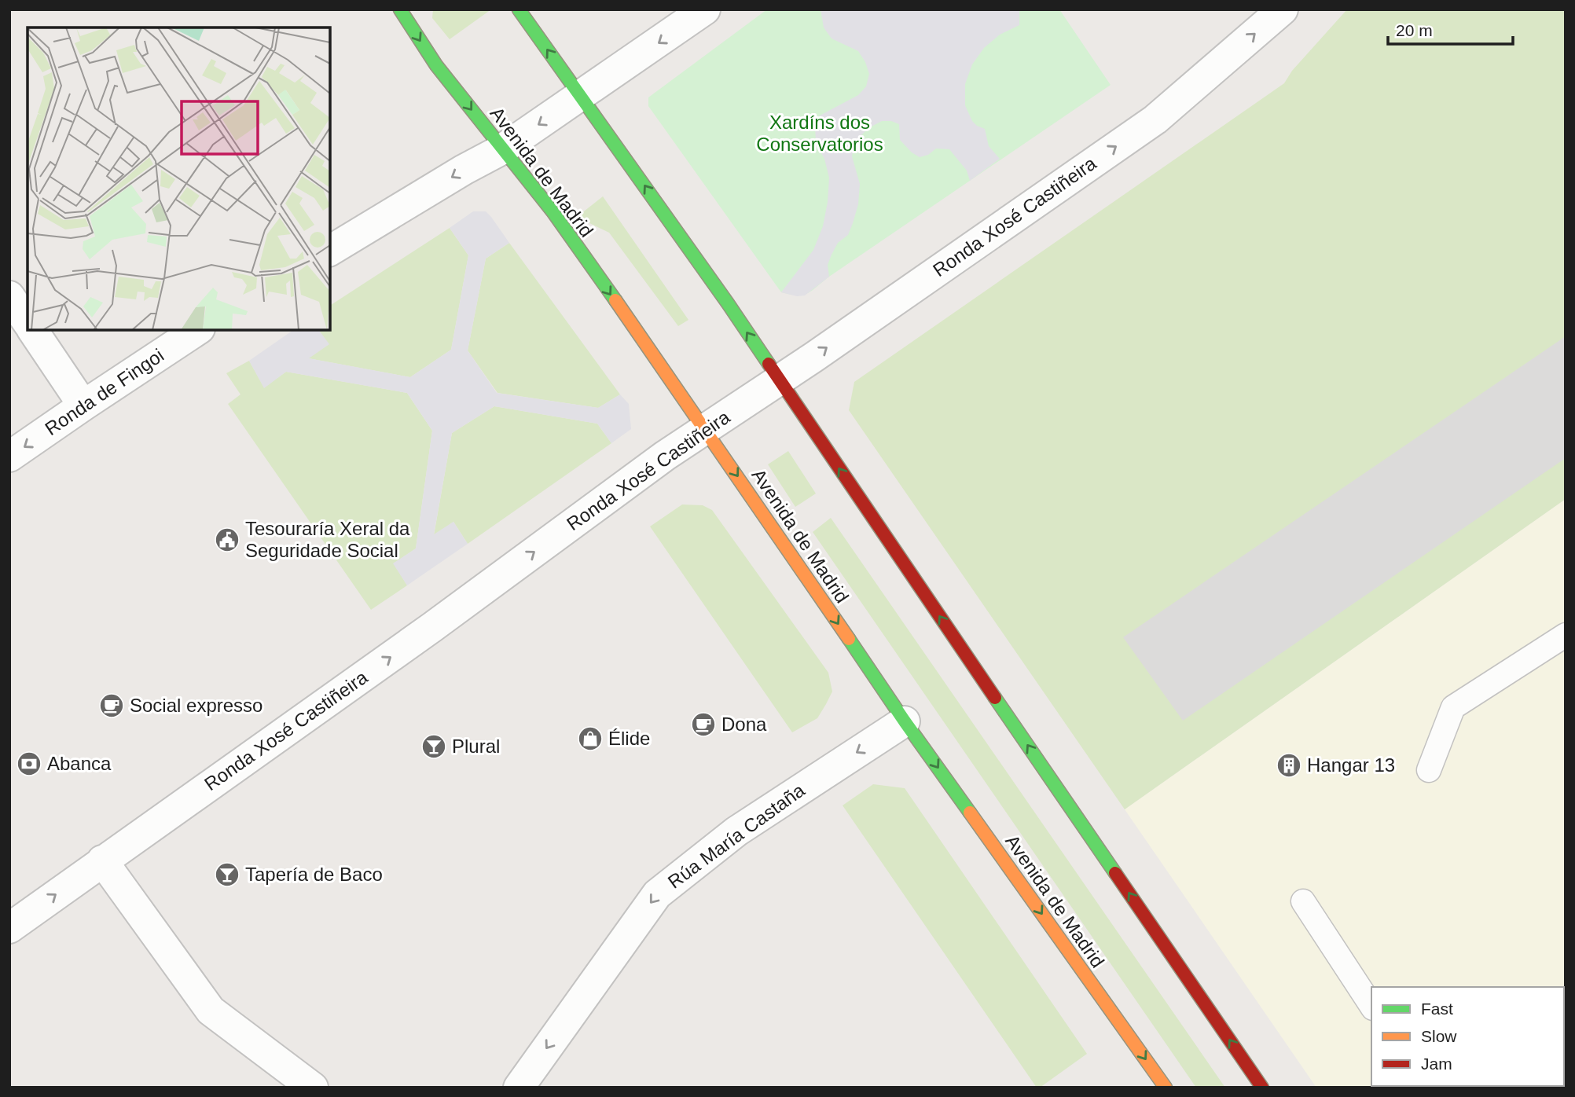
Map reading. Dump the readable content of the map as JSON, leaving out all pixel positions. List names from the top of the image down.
{
  "streets": {
    "street": [
      "Avenida de Madrid",
      "Ronda Xosé Castiñeira",
      "Ronda de Fingoi",
      "Rúa María Castaña"
    ]
  },
  "crossings": [
    ["Avenida de Madrid", "Ronda Xosé Castiñeira"],
    ["Avenida de Madrid", "Rúa María Castaña"]
  ],
  "one_way": ["Ronda Xosé Castiñeira", "Ronda de Fingoi", "Rúa María Castaña"],
  "parks": ["Xardíns dos Conservatorios"],
  "places": {
    "public building": ["Tesouraría Xeral da Seguridade Social"],
    "cafe": ["Social expresso", "Dona"],
    "shop": ["Élide"],
    "bar": ["Plural", "Tapería de Baco"],
    "bank": ["Abanca"],
    "building": ["Hangar 13"]
  },
  "legend": ["Fast", "Slow", "Jam"],
  "scale_bar": "20 m"
}
